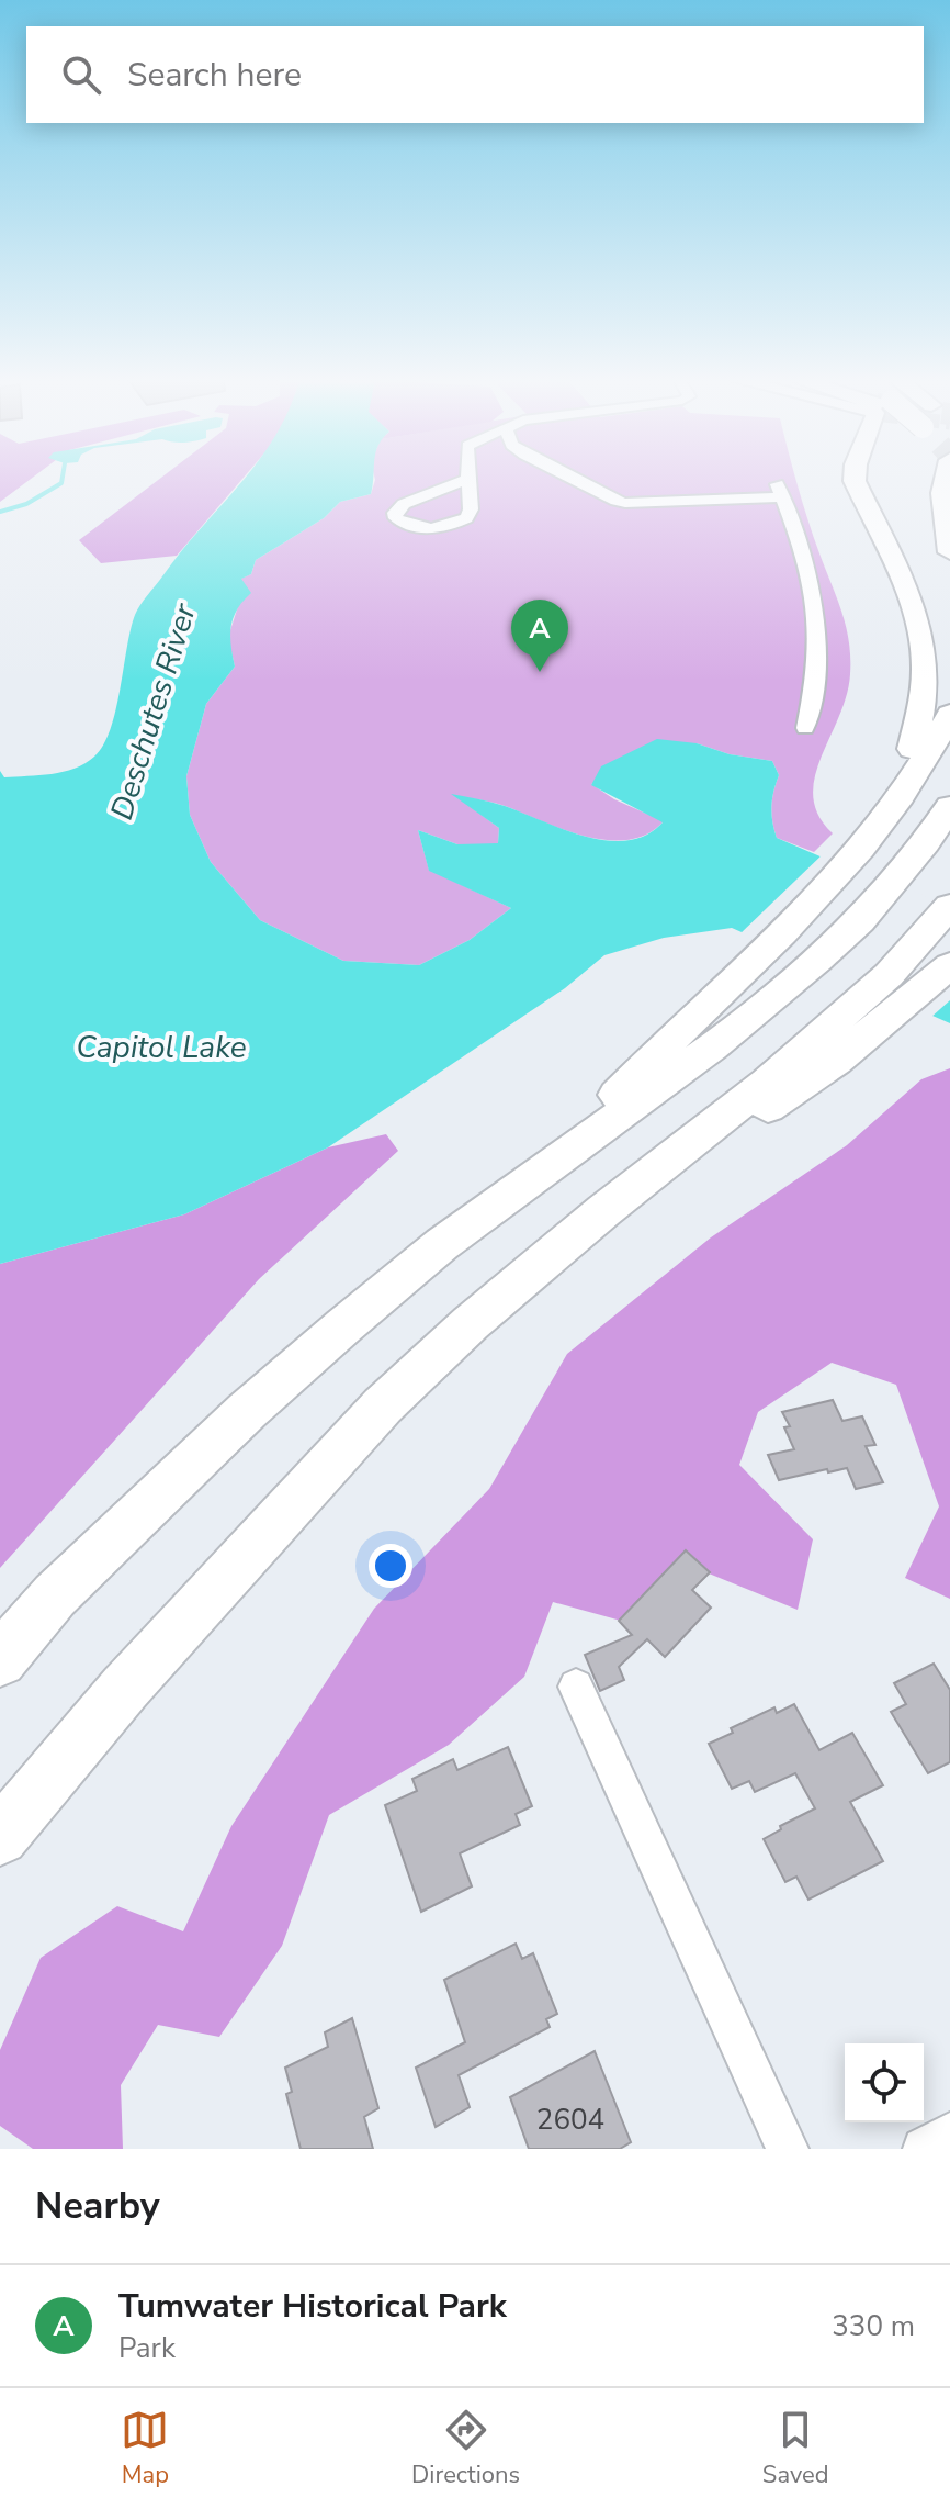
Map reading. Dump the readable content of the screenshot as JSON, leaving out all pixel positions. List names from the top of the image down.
{
  "water": ["Deschutes River", "Capitol Lake"],
  "house_numbers": ["2604"],
  "page": {
    "search": "Search here",
    "pins": "A",
    "heading": "Nearby",
    "list": [
      {
        "mark": "A",
        "name": "Tumwater Historical Park",
        "note": "Park",
        "value": "330 m"
      }
    ],
    "nav": ["Map", "Directions", "Saved"]
  }
}
